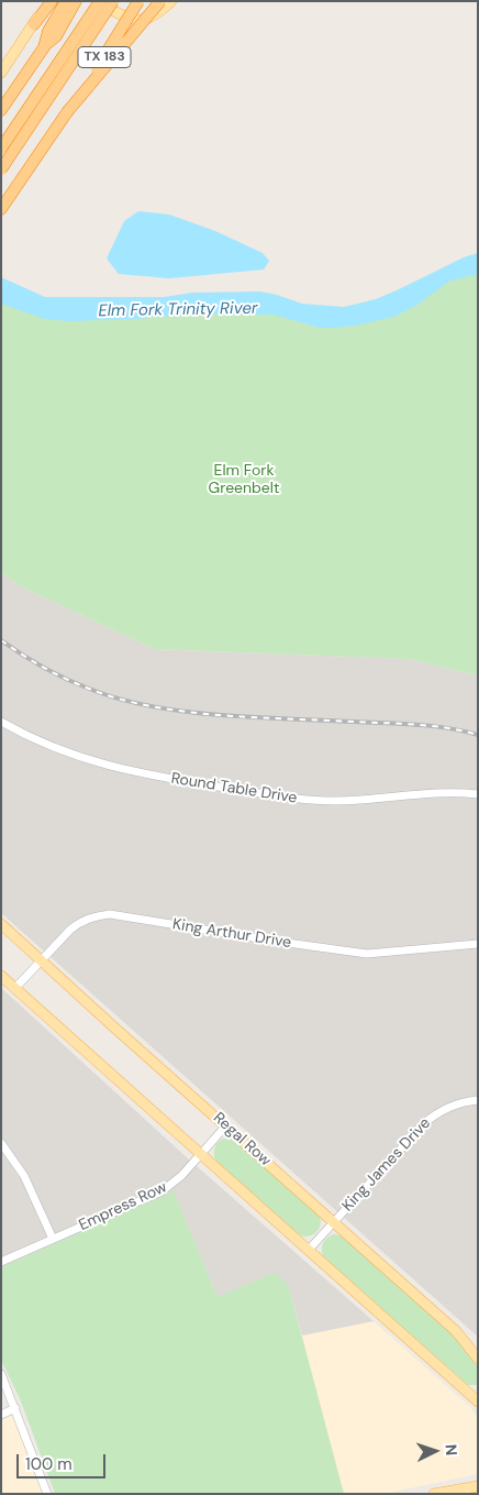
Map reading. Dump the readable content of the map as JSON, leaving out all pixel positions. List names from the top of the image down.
{
  "streets": {
    "highway": ["TX 183"],
    "main road": ["Regal Row"],
    "street": [
      "Round Table Drive",
      "King Arthur Drive",
      "King James Drive",
      "Empress Row"
    ]
  },
  "crossings": [
    ["King Arthur Drive", "Regal Row"],
    ["Regal Row", "King James Drive"],
    ["Regal Row", "Empress Row"]
  ],
  "water": ["Elm Fork Trinity River"],
  "parks": ["Elm Fork Greenbelt"],
  "scale_bar": "100 m",
  "north": "right"
}
